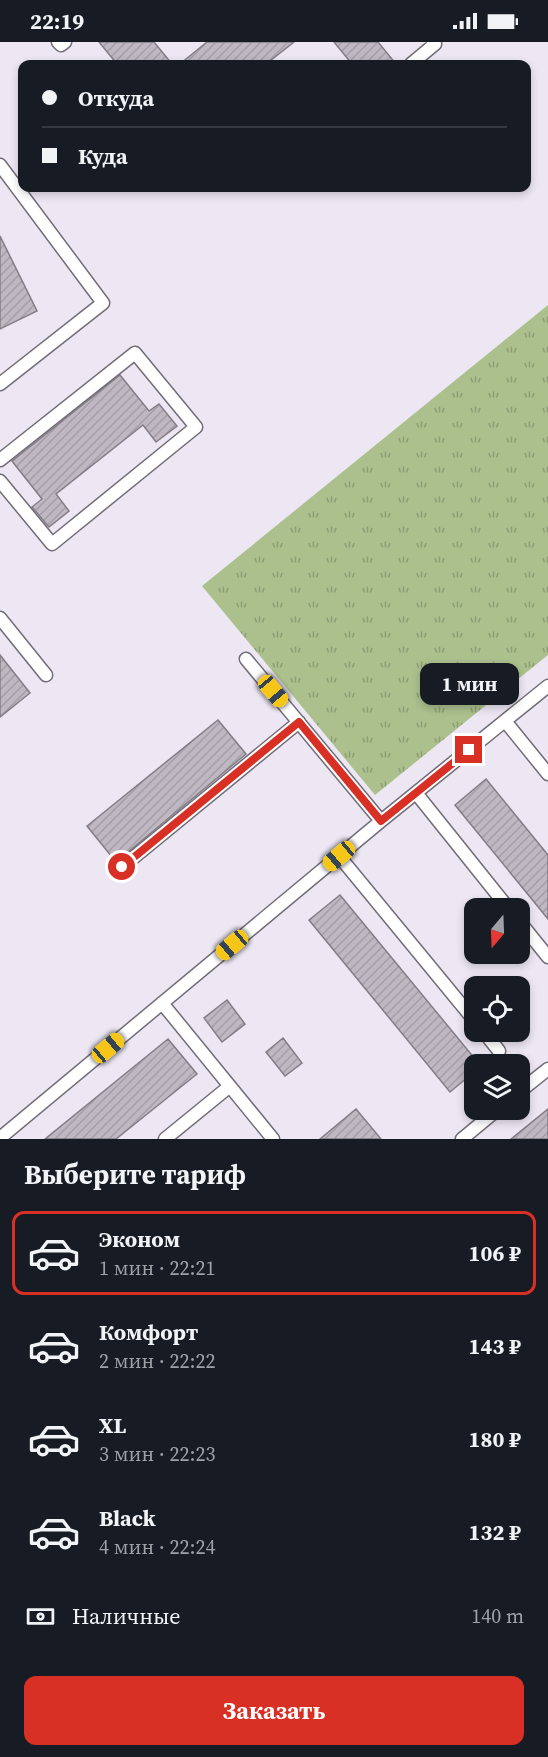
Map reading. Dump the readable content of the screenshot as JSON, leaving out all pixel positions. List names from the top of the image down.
{
  "north": "bottom",
  "page": {
    "status": "22:19",
    "banner": ["Откуда", "Куда"],
    "bubble": "1 мин",
    "heading": "Выберите тариф",
    "list": [
      {
        "name": "Эконом",
        "note": "1 мин · 22:21",
        "value": "106 ₽"
      },
      {
        "name": "Комфорт",
        "note": "2 мин · 22:22",
        "value": "143 ₽"
      },
      {
        "name": "XL",
        "note": "3 мин · 22:23",
        "value": "180 ₽"
      },
      {
        "name": "Black",
        "note": "4 мин · 22:24",
        "value": "132 ₽"
      }
    ],
    "pay": ["Наличные", "140 m"],
    "buttons": "Заказать"
  }
}
